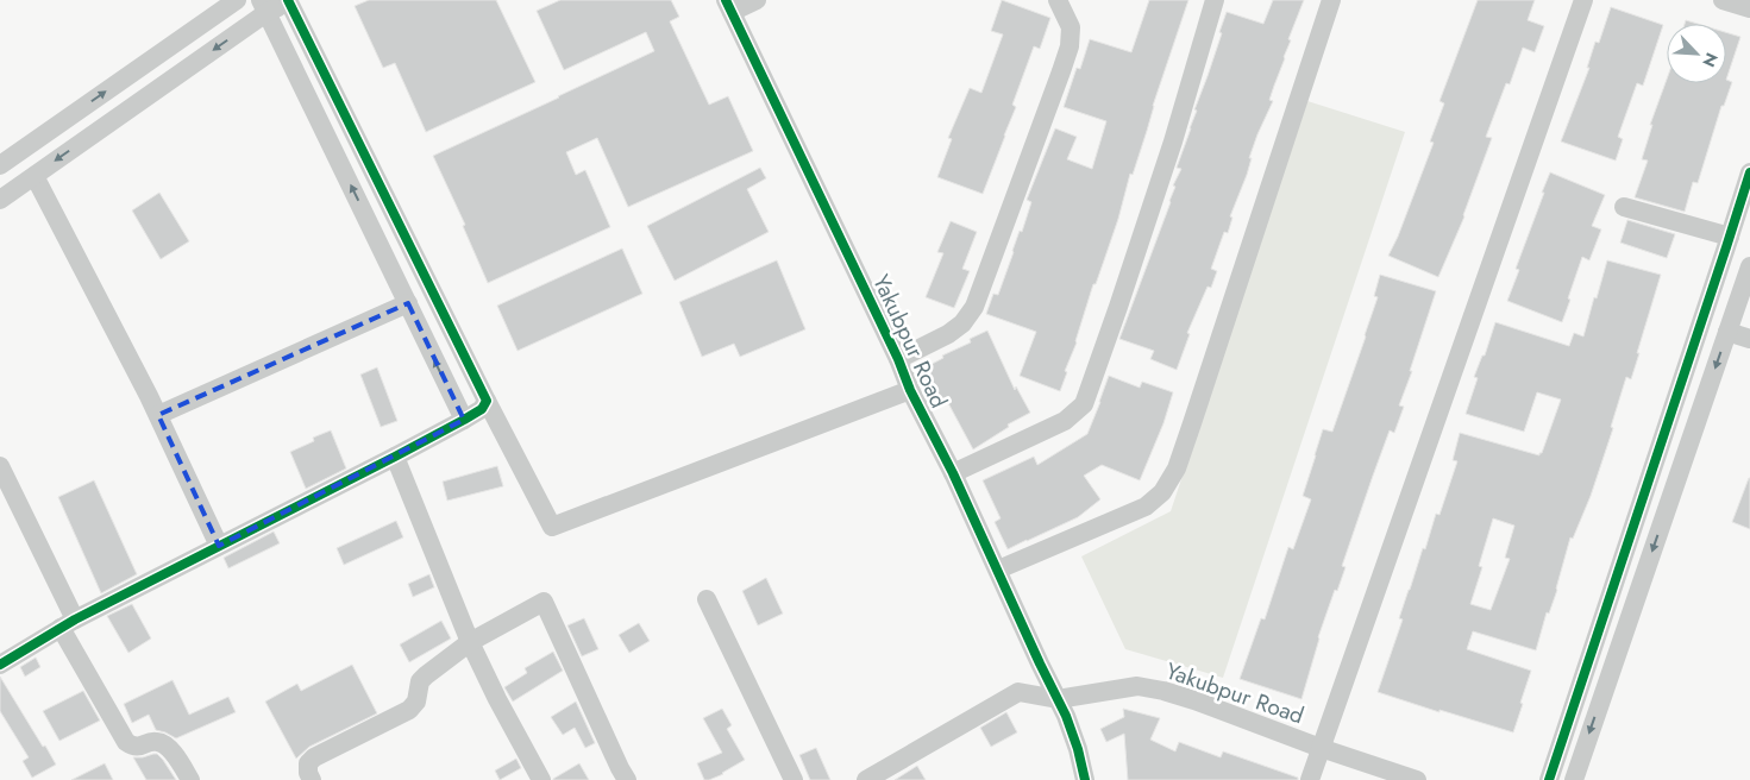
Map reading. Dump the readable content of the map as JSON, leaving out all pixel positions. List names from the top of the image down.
{
  "streets": {
    "street": ["Yakubpur Road"]
  },
  "north": "bottom right"
}
